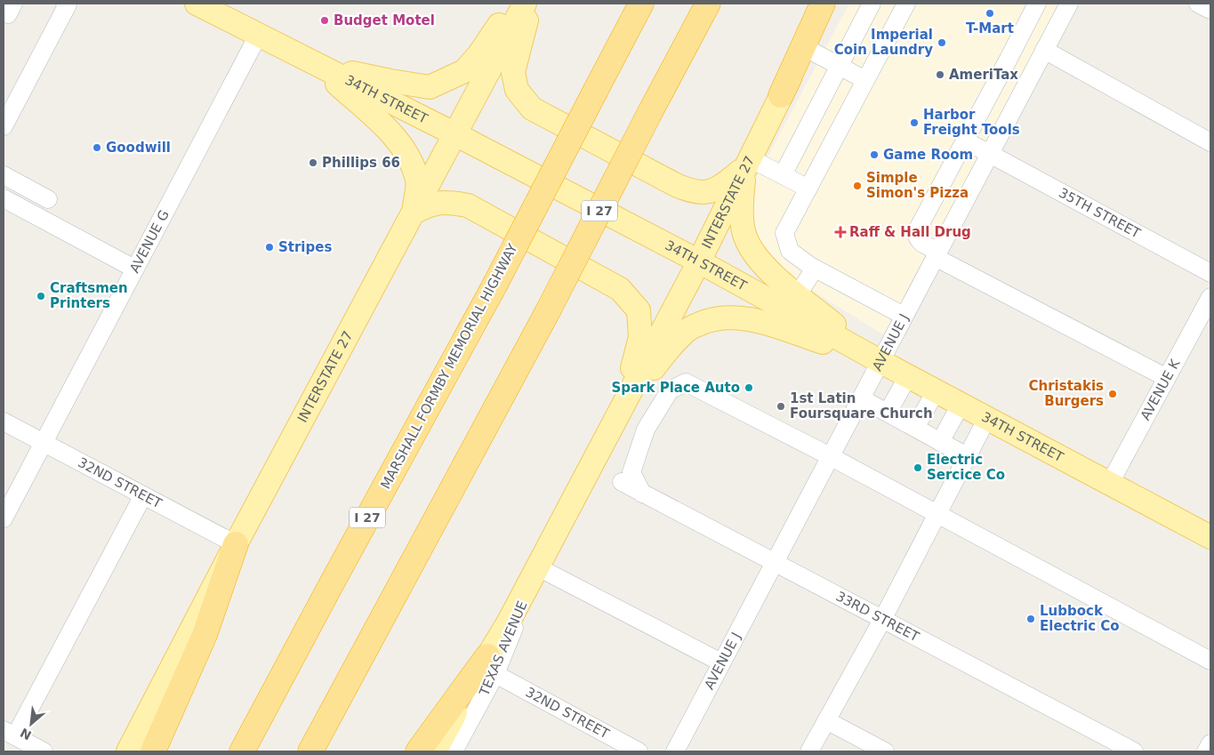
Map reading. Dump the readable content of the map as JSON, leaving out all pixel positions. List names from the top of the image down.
{
  "streets": {
    "highway": ["I 27", "MARSHALL FORMBY MEMORIAL HIGHWAY"],
    "main road": ["34TH STREET", "INTERSTATE 27"],
    "street": [
      "35TH STREET",
      "AVENUE G",
      "AVENUE J",
      "AVENUE K",
      "32ND STREET",
      "33RD STREET",
      "TEXAS AVENUE"
    ]
  },
  "crossings": [
    ["34TH STREET", "INTERSTATE 27"],
    ["34TH STREET", "AVENUE G"],
    ["34TH STREET", "AVENUE J"],
    ["34TH STREET", "AVENUE K"],
    ["INTERSTATE 27", "32ND STREET"],
    ["INTERSTATE 27", "TEXAS AVENUE"],
    ["35TH STREET", "AVENUE J"],
    ["AVENUE G", "32ND STREET"],
    ["AVENUE J", "33RD STREET"],
    ["32ND STREET", "TEXAS AVENUE"]
  ],
  "places": {
    "other": [
      "T-Mart",
      "Budget Motel",
      "Imperial Coin Laundry",
      "AmeriTax",
      "Harbor Freight Tools",
      "Goodwill",
      "Game Room",
      "Phillips 66",
      "Simple Simon's Pizza",
      "Stripes",
      "Craftsmen Printers",
      "Spark Place Auto",
      "Christakis Burgers",
      "1st Latin Foursquare Church",
      "Electric Sercice Co",
      "Lubbock Electric Co"
    ],
    "health": ["Raff & Hall Drug"]
  },
  "north": "bottom left"
}
